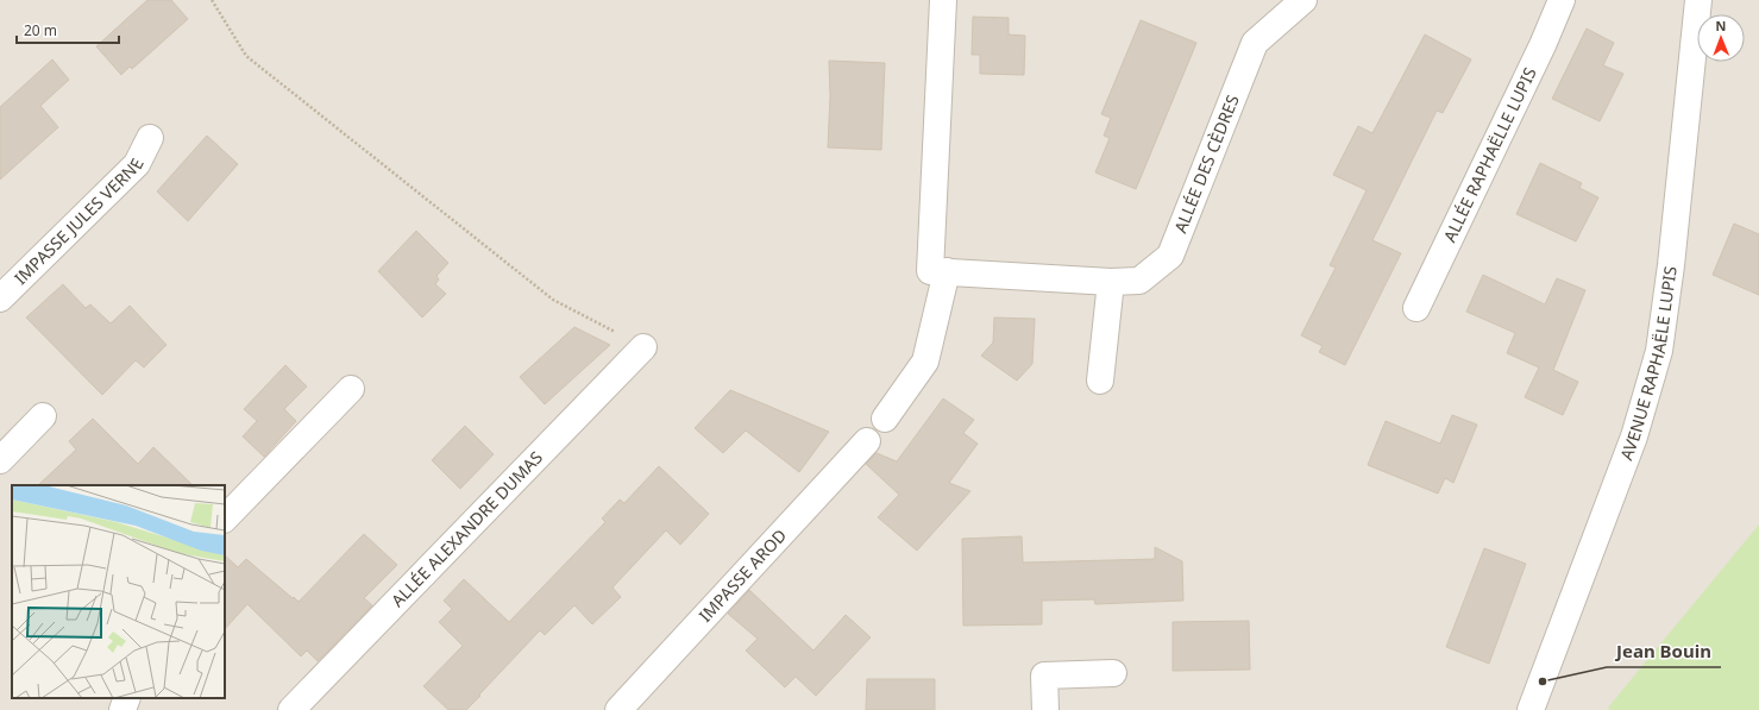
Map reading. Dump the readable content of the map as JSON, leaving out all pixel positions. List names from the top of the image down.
{
  "streets": {
    "street": [
      "ALLÉE RAPHAËLLE LUPIS",
      "ALLÉE DES CÈDRES",
      "IMPASSE JULES VERNE",
      "AVENUE RAPHAËLE LUPIS",
      "ALLÉE ALEXANDRE DUMAS",
      "IMPASSE AROD"
    ]
  },
  "places": ["Jean Bouin"],
  "scale_bar": "20 m",
  "north": "top"
}
